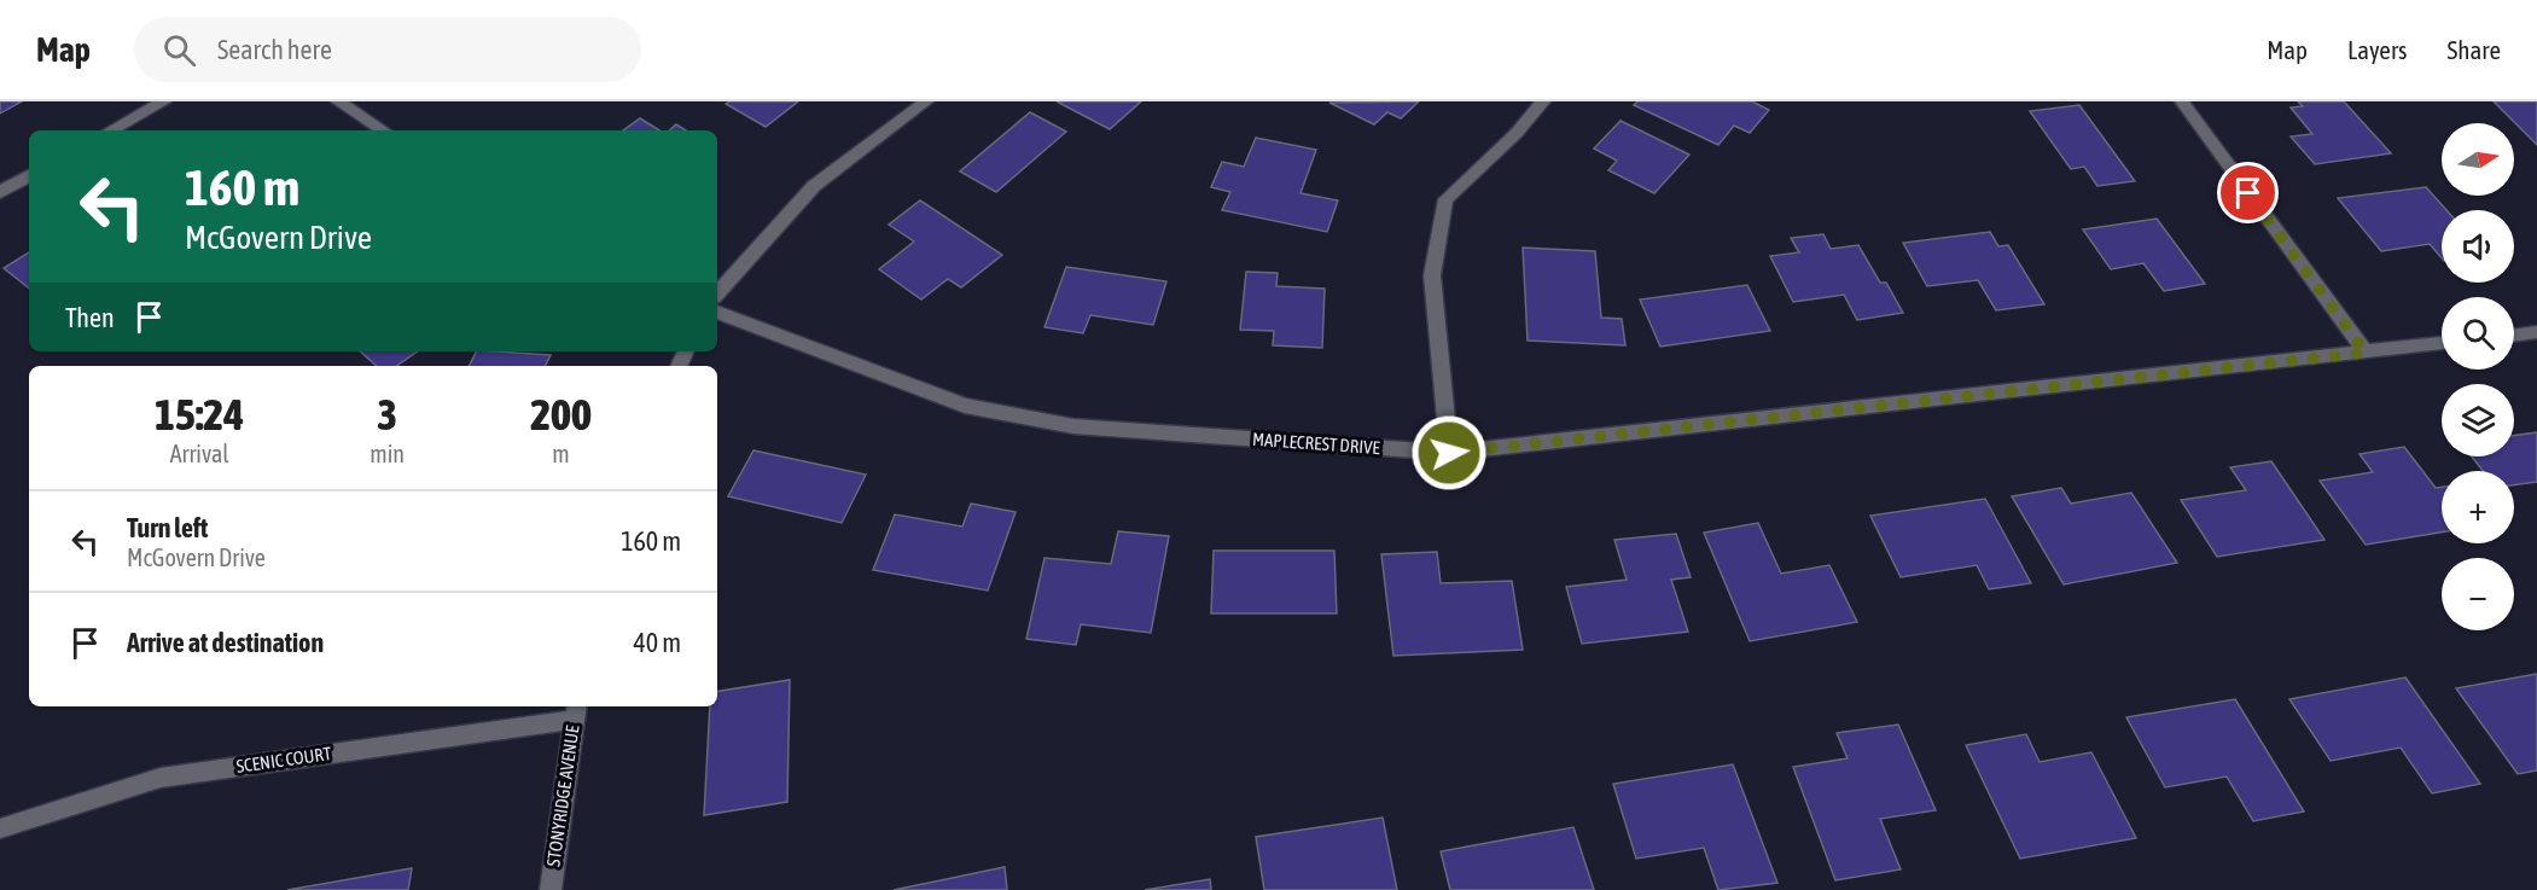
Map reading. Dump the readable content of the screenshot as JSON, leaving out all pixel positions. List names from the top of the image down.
{
  "streets": {
    "street": ["MAPLECREST DRIVE", "SCENIC COURT", "STONYRIDGE AVENUE"]
  },
  "crossings": [
    ["SCENIC COURT", "STONYRIDGE AVENUE"]
  ],
  "north": "right",
  "page": {
    "header": "Map",
    "search": "Search here",
    "nav": ["Map", "Layers", "Share"],
    "map_buttons": ["+", "−"],
    "turn": ["160 m", "McGovern Drive"],
    "then": "Then",
    "eta": [
      "15:24",
      "Arrival",
      "3",
      "min",
      "200",
      "m"
    ],
    "list": [
      {
        "name": "Turn left",
        "note": "McGovern Drive",
        "value": "160 m"
      },
      {
        "name": "Arrive at destination",
        "value": "40 m"
      }
    ]
  }
}
